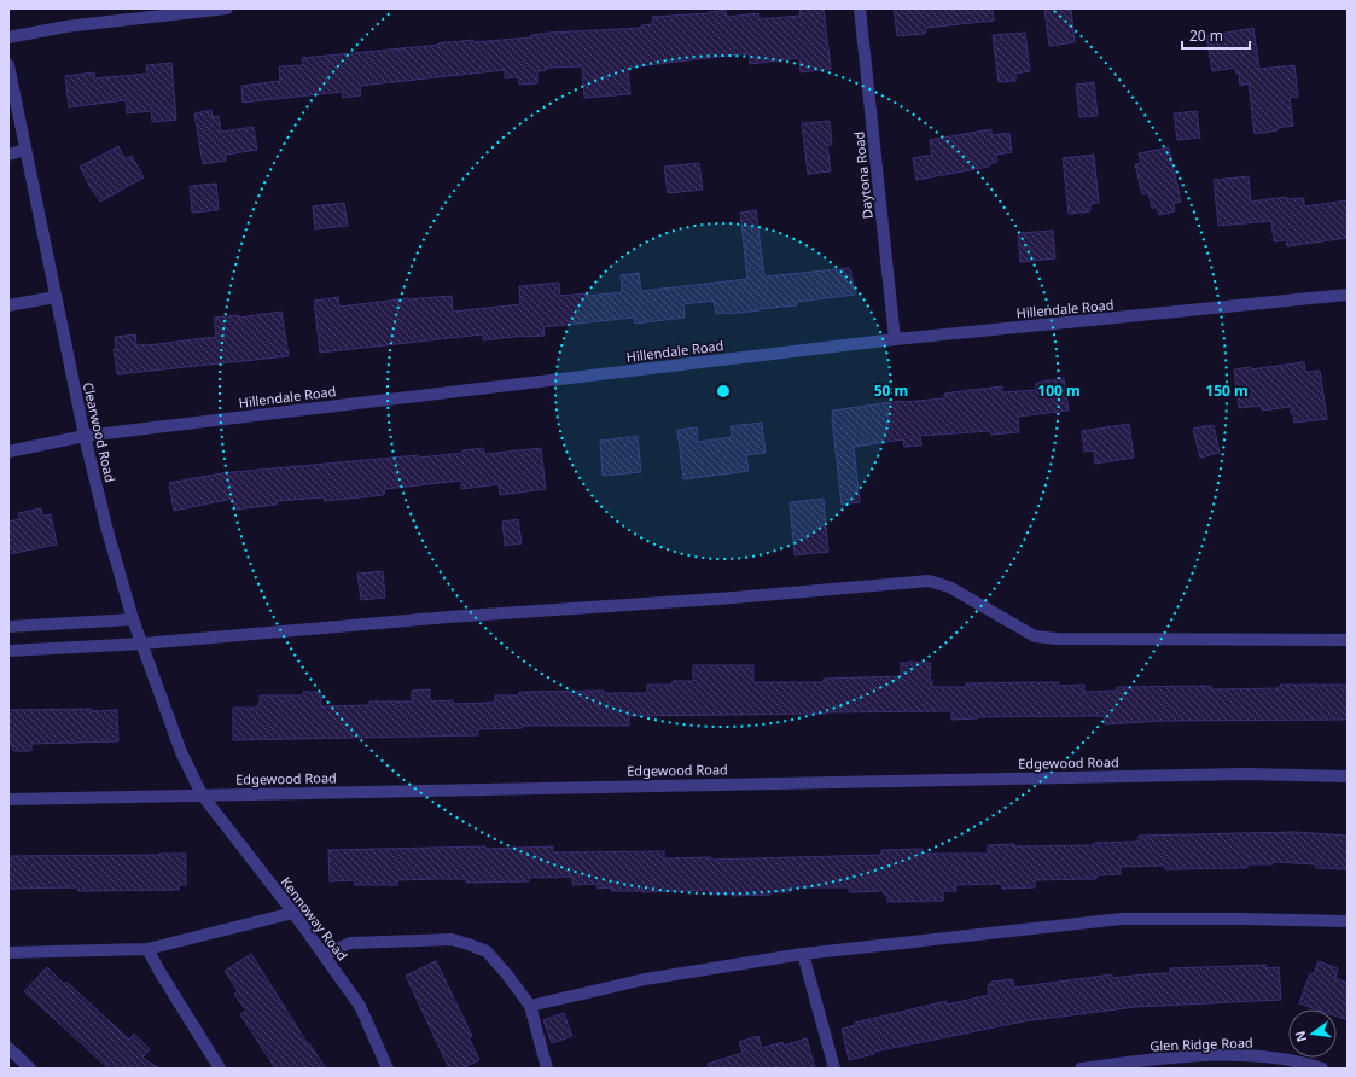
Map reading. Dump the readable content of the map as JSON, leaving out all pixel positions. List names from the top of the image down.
{
  "streets": {
    "street": [
      "Daytona Road",
      "Hillendale Road",
      "Clearwood Road",
      "Edgewood Road",
      "Kennoway Road",
      "Glen Ridge Road"
    ]
  },
  "crossings": [
    ["Daytona Road", "Hillendale Road"],
    ["Hillendale Road", "Clearwood Road"],
    ["Clearwood Road", "Edgewood Road"],
    ["Clearwood Road", "Kennoway Road"],
    ["Edgewood Road", "Kennoway Road"]
  ],
  "scale_bar": "20 m",
  "north": "left",
  "rings": ["50 m", "100 m", "150 m"]
}
